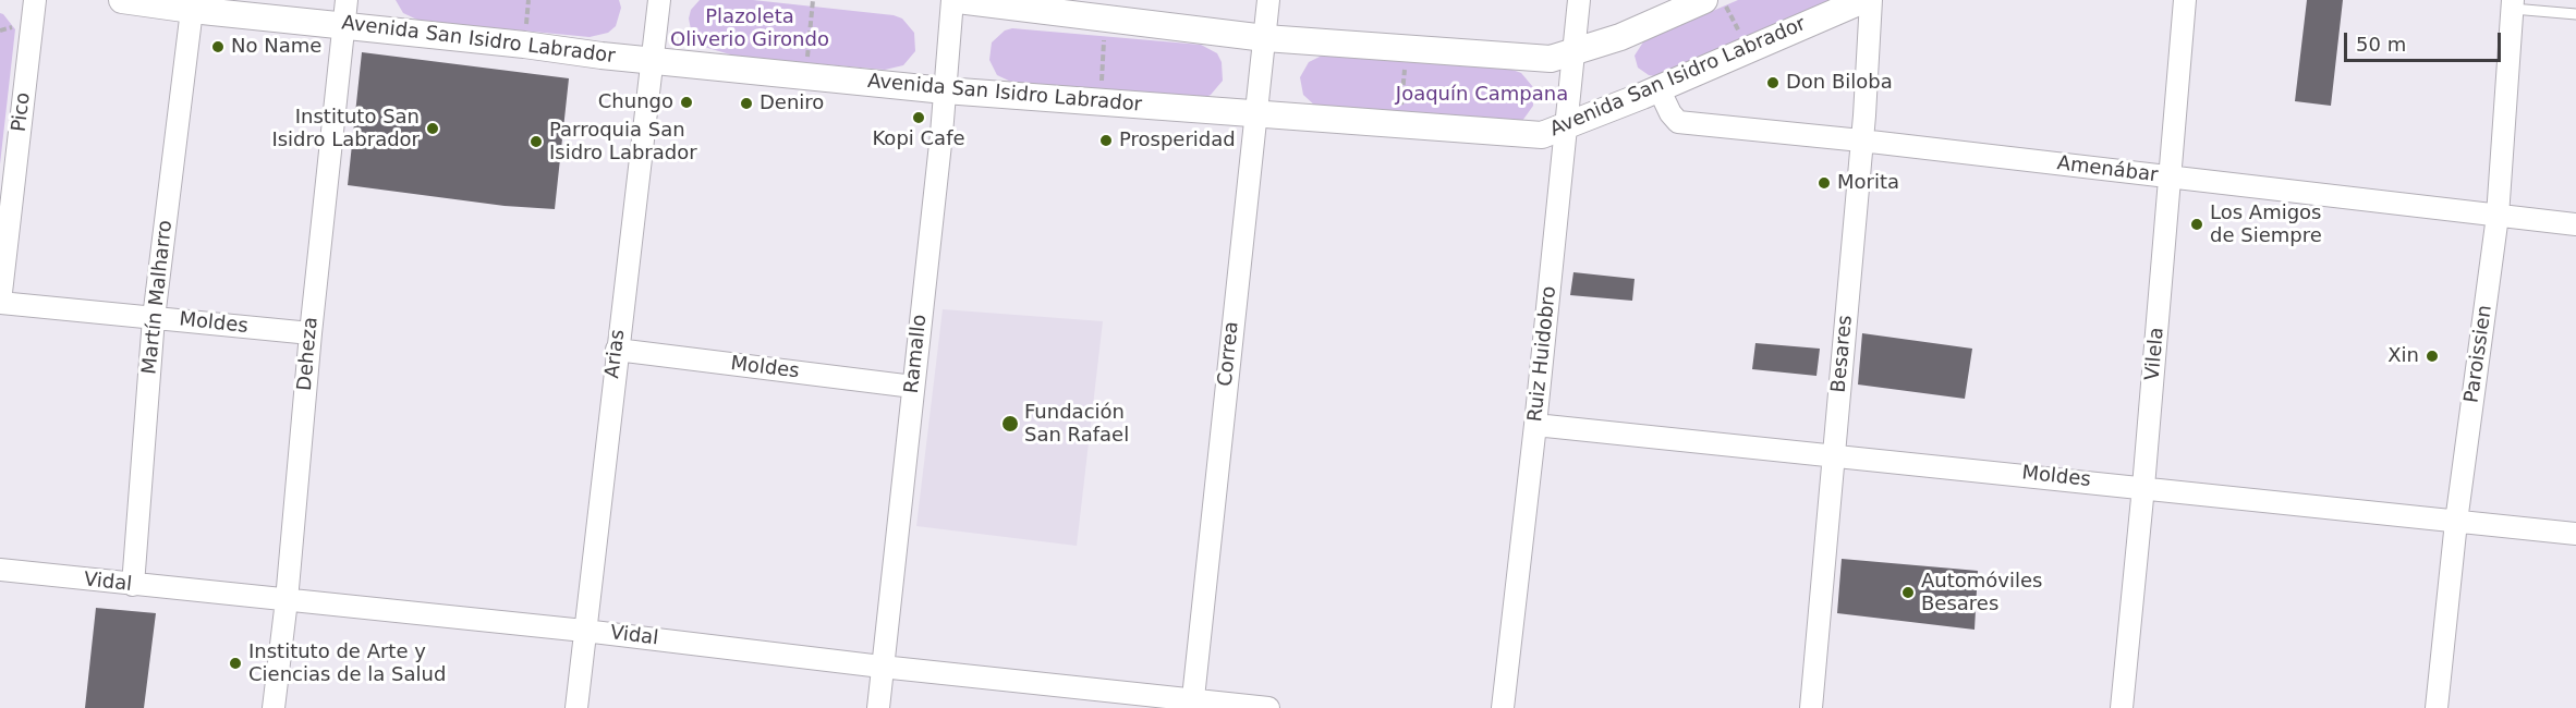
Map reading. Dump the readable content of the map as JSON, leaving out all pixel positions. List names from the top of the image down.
{
  "streets": {
    "street": [
      "Avenida San Isidro Labrador",
      "Pico",
      "Amenábar",
      "Martín Malharro",
      "Moldes",
      "Deheza",
      "Arias",
      "Ramallo",
      "Correa",
      "Ruiz Huidobro",
      "Besares",
      "Vilela",
      "Paroissien",
      "Vidal"
    ]
  },
  "crossings": [
    ["Avenida San Isidro Labrador", "Amenábar"],
    ["Avenida San Isidro Labrador", "Martín Malharro"],
    ["Avenida San Isidro Labrador", "Deheza"],
    ["Avenida San Isidro Labrador", "Arias"],
    ["Avenida San Isidro Labrador", "Ramallo"],
    ["Avenida San Isidro Labrador", "Correa"],
    ["Avenida San Isidro Labrador", "Ruiz Huidobro"],
    ["Pico", "Moldes"],
    ["Amenábar", "Besares"],
    ["Amenábar", "Vilela"],
    ["Amenábar", "Paroissien"],
    ["Martín Malharro", "Moldes"],
    ["Martín Malharro", "Vidal"],
    ["Moldes", "Deheza"],
    ["Moldes", "Arias"],
    ["Moldes", "Ramallo"],
    ["Moldes", "Ruiz Huidobro"],
    ["Moldes", "Besares"],
    ["Moldes", "Vilela"],
    ["Moldes", "Paroissien"],
    ["Deheza", "Vidal"],
    ["Arias", "Vidal"],
    ["Ramallo", "Vidal"],
    ["Correa", "Vidal"]
  ],
  "parks": ["Plazoleta Oliverio Girondo", "Joaquín Campana"],
  "places": [
    "No Name",
    "Don Biloba",
    "Chungo",
    "Deniro",
    "Kopi Cafe",
    "Instituto San Isidro Labrador",
    "Prosperidad",
    "Parroquia San Isidro Labrador",
    "Morita",
    "Los Amigos de Siempre",
    "Xin",
    "Fundación San Rafael",
    "Automóviles Besares",
    "Instituto de Arte y Ciencias de la Salud"
  ],
  "scale_bar": "50 m"
}
